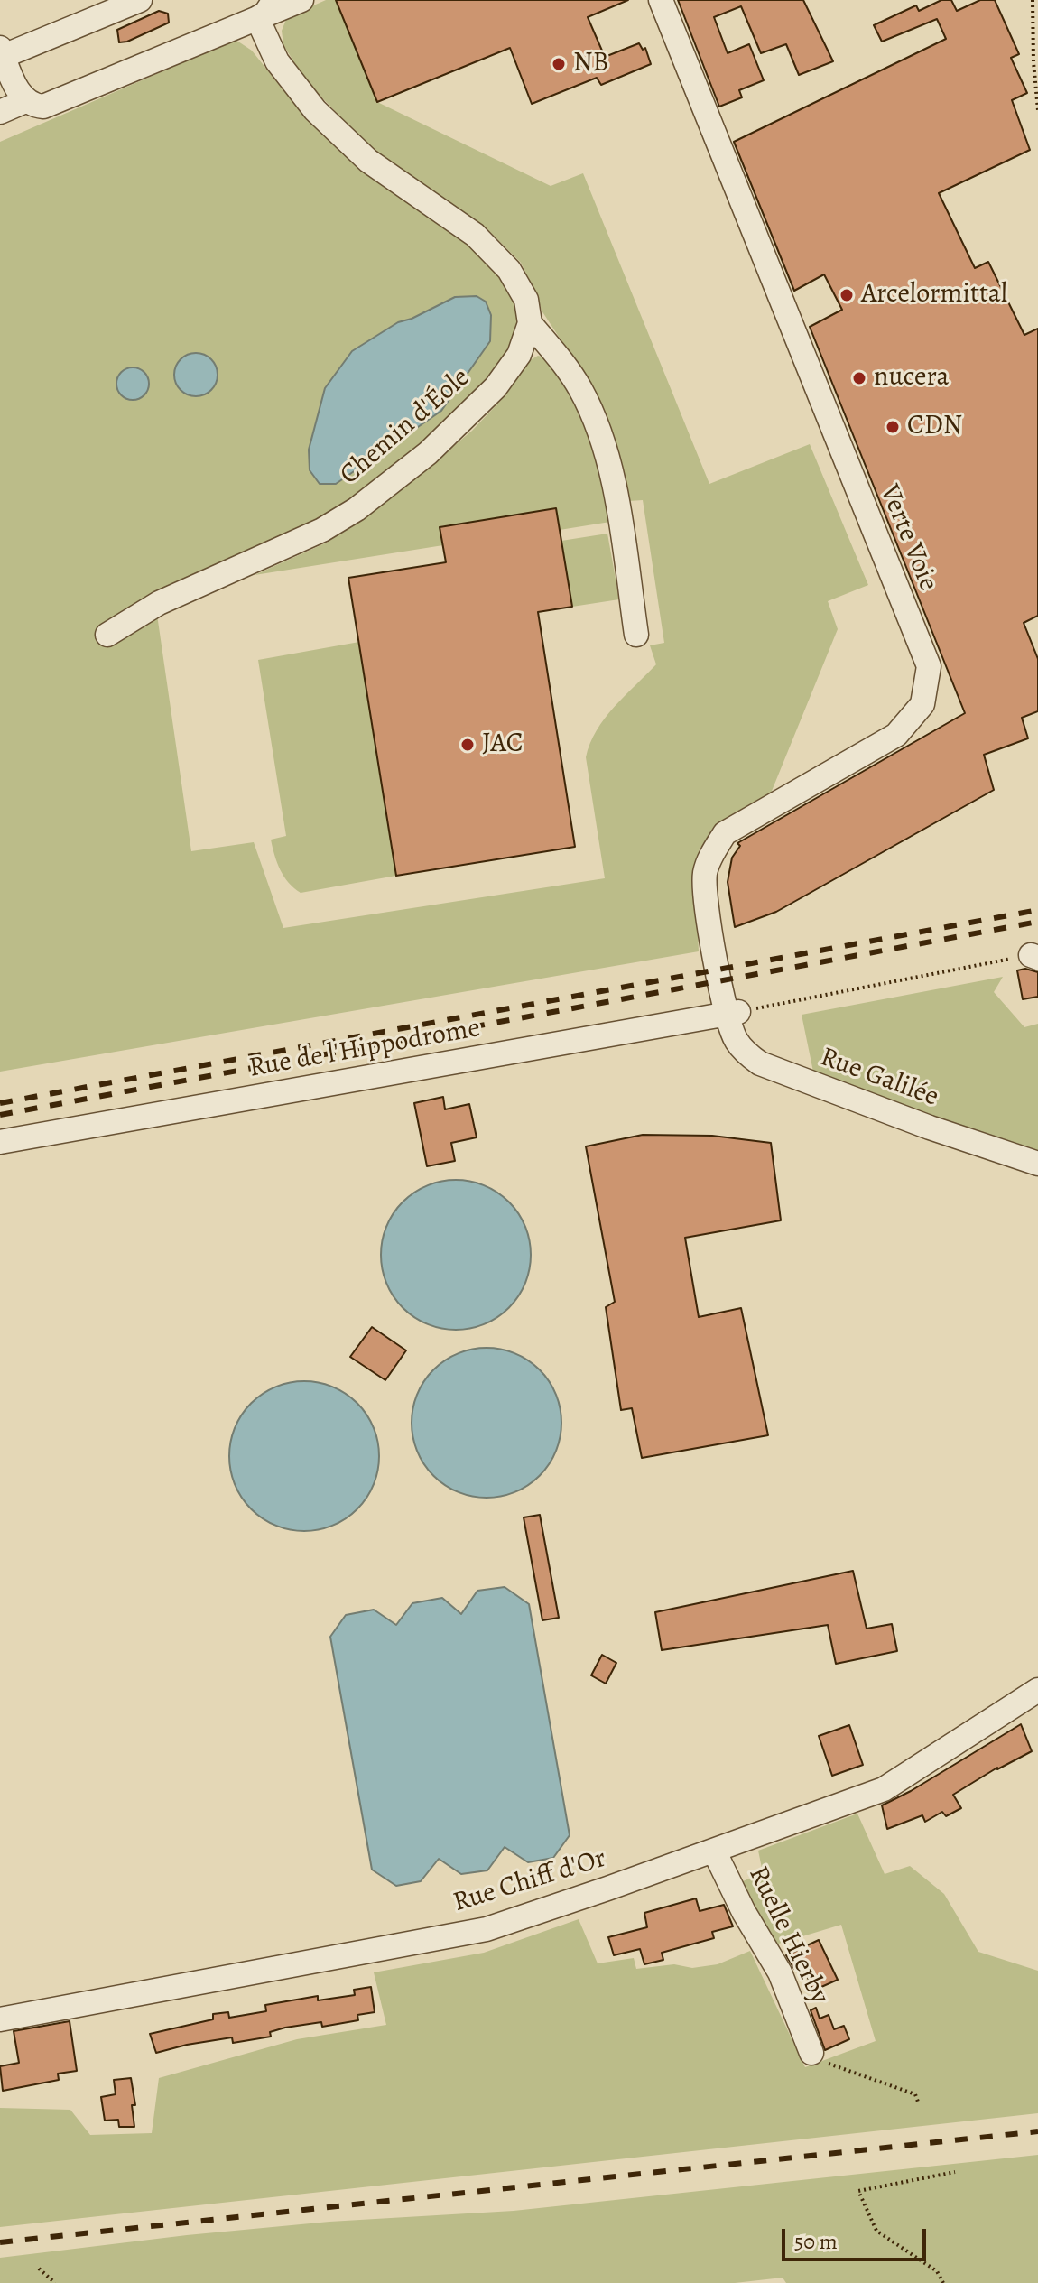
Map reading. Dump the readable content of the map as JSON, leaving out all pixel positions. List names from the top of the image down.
{
  "streets": {
    "street": [
      "Chemin d'Éole",
      "Verte Voie",
      "Rue de l'Hippodrome",
      "Rue Galilée",
      "Rue Chiff d'Or",
      "Ruelle Hierby"
    ]
  },
  "crossings": [
    ["Verte Voie", "Rue de l'Hippodrome"],
    ["Verte Voie", "Rue Galilée"],
    ["Rue de l'Hippodrome", "Rue Galilée"],
    ["Rue Chiff d'Or", "Ruelle Hierby"]
  ],
  "places": [
    "NB",
    "Arcelormittal",
    "nucera",
    "CDN",
    "JAC"
  ],
  "scale_bar": "50 m"
}
